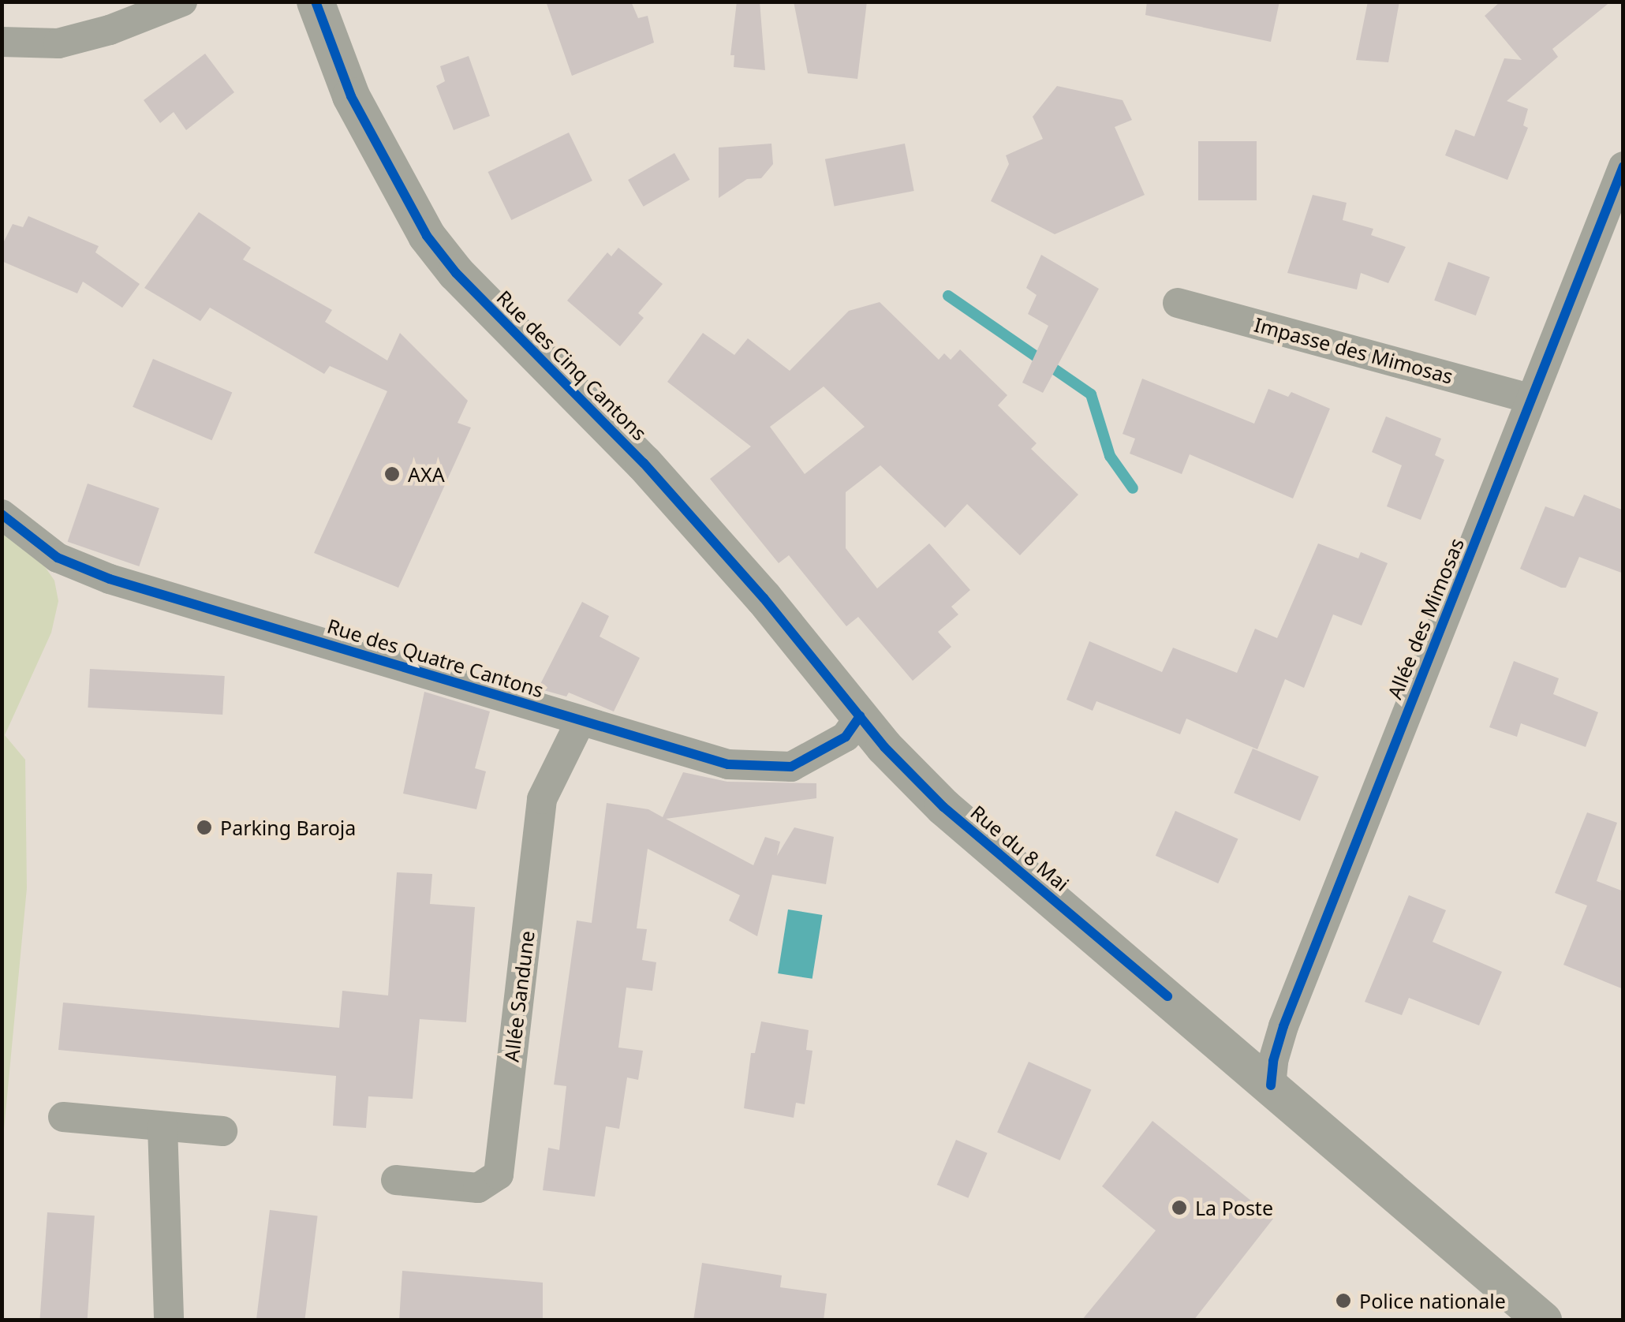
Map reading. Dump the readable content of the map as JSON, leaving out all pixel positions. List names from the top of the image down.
{
  "streets": {
    "street": [
      "Impasse des Mimosas",
      "Rue des Cinq Cantons",
      "Allée des Mimosas",
      "Rue des Quatre Cantons",
      "Rue du 8 Mai",
      "Allée Sandune"
    ]
  },
  "crossings": [
    ["Impasse des Mimosas", "Allée des Mimosas"],
    ["Rue des Cinq Cantons", "Rue des Quatre Cantons"],
    ["Rue des Cinq Cantons", "Rue du 8 Mai"],
    ["Allée des Mimosas", "Rue du 8 Mai"],
    ["Rue des Quatre Cantons", "Rue du 8 Mai"],
    ["Rue des Quatre Cantons", "Allée Sandune"]
  ],
  "places": [
    "AXA",
    "Parking Baroja",
    "La Poste",
    "Police nationale"
  ]
}
